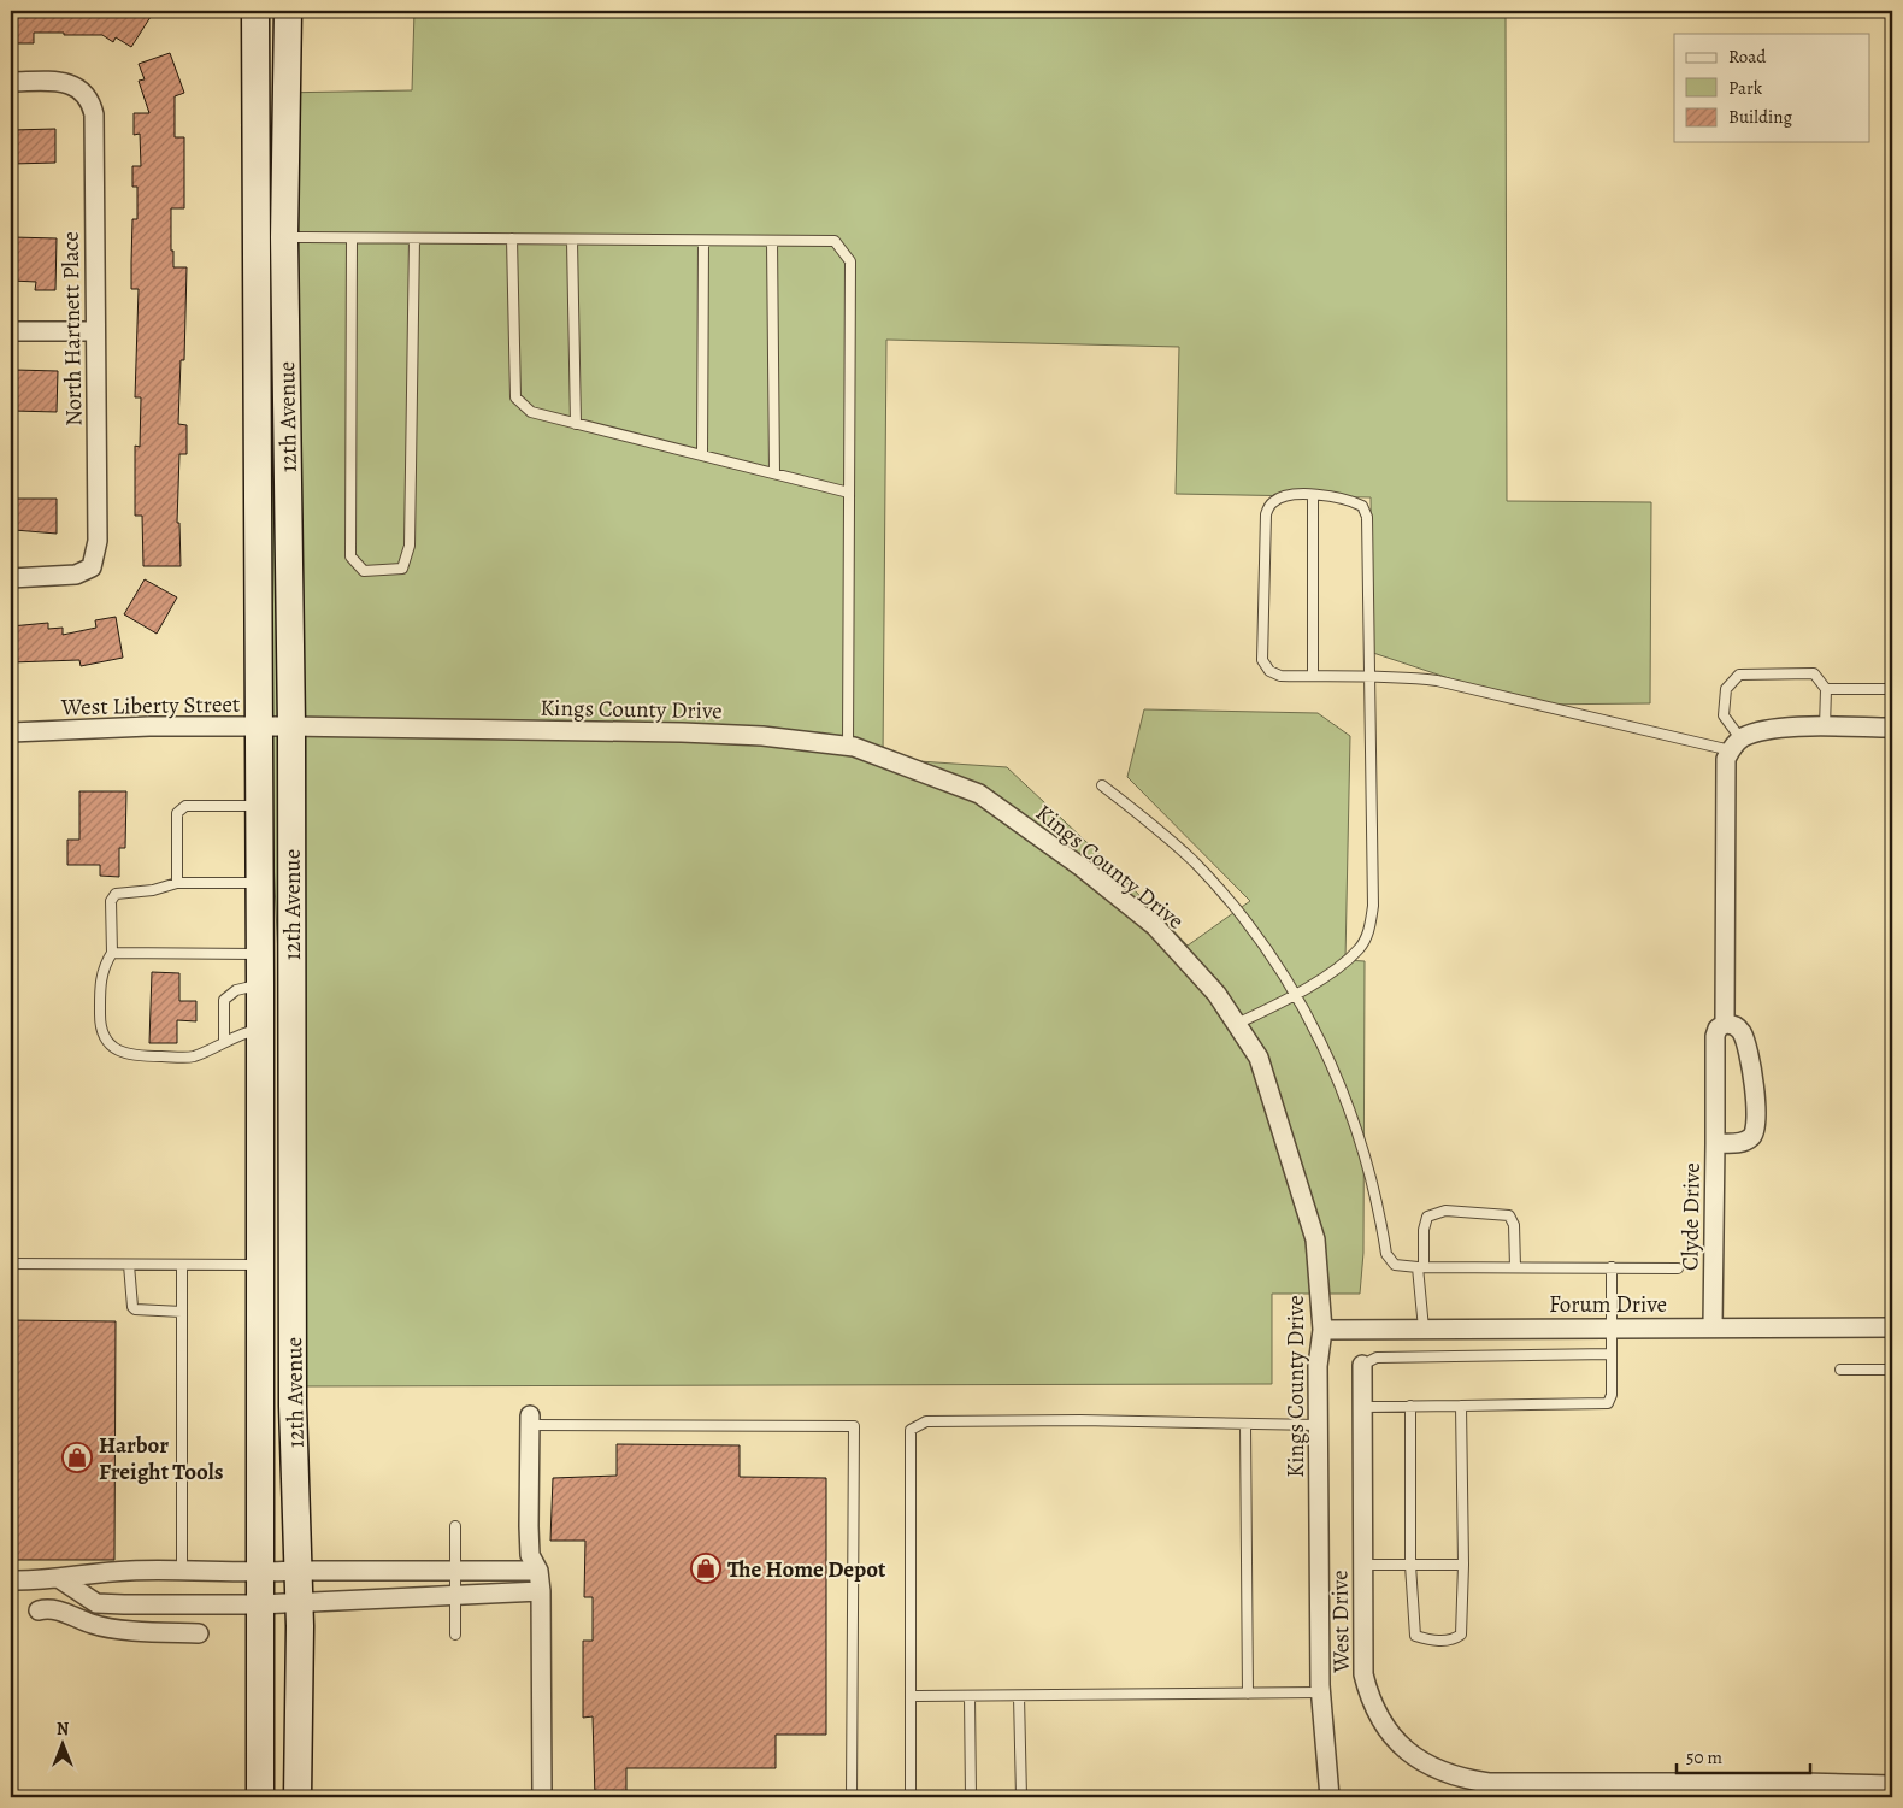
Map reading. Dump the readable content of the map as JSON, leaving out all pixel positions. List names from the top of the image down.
{
  "streets": {
    "main road": ["12th Avenue"],
    "street": [
      "North Hartnett Place",
      "West Liberty Street",
      "Kings County Drive",
      "Clyde Drive",
      "Forum Drive",
      "West Drive"
    ]
  },
  "crossings": [
    ["12th Avenue", "West Liberty Street"],
    ["12th Avenue", "Kings County Drive"],
    ["West Liberty Street", "Kings County Drive"],
    ["Kings County Drive", "Forum Drive"],
    ["Clyde Drive", "Forum Drive"]
  ],
  "places": {
    "shop": ["Harbor Freight Tools", "The Home Depot"]
  },
  "legend": ["Road", "Park", "Building"],
  "scale_bar": "50 m",
  "north": "top"
}
